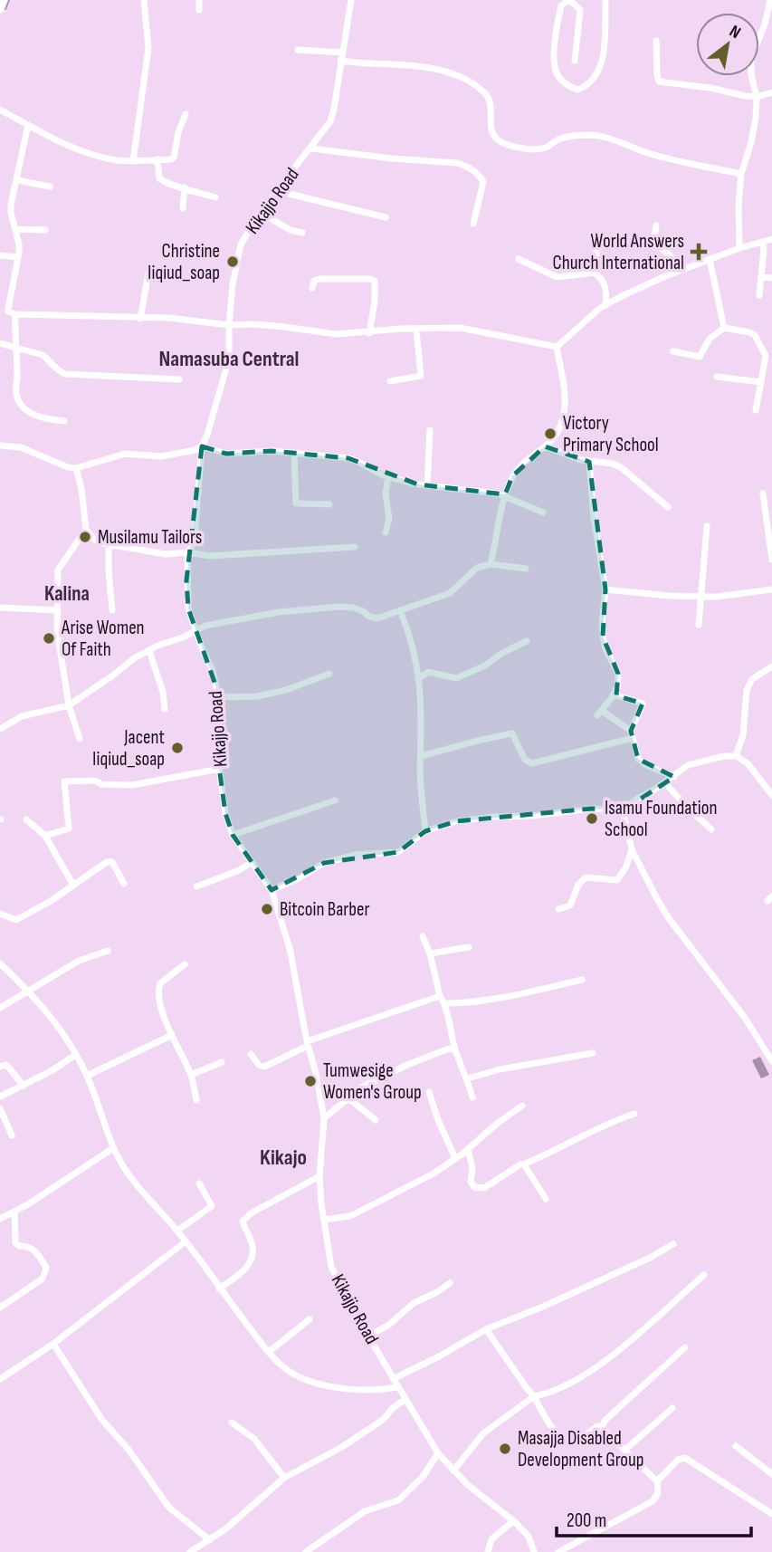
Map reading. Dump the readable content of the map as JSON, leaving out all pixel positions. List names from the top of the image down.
{
  "streets": {
    "street": ["Kikajjo Road"]
  },
  "districts": ["Namasuba Central", "Kalina", "Kikajo"],
  "places": {
    "health": ["World Answers Church International"],
    "other": [
      "Christine liqiud_soap",
      "Victory Primary School",
      "Musilamu Tailors",
      "Arise Women Of Faith",
      "Jacent liqiud_soap",
      "Isamu Foundation School",
      "Bitcoin Barber",
      "Tumwesige Women's Group",
      "Masajja Disabled Development Group"
    ]
  },
  "scale_bar": "200 m",
  "north": "top right"
}
